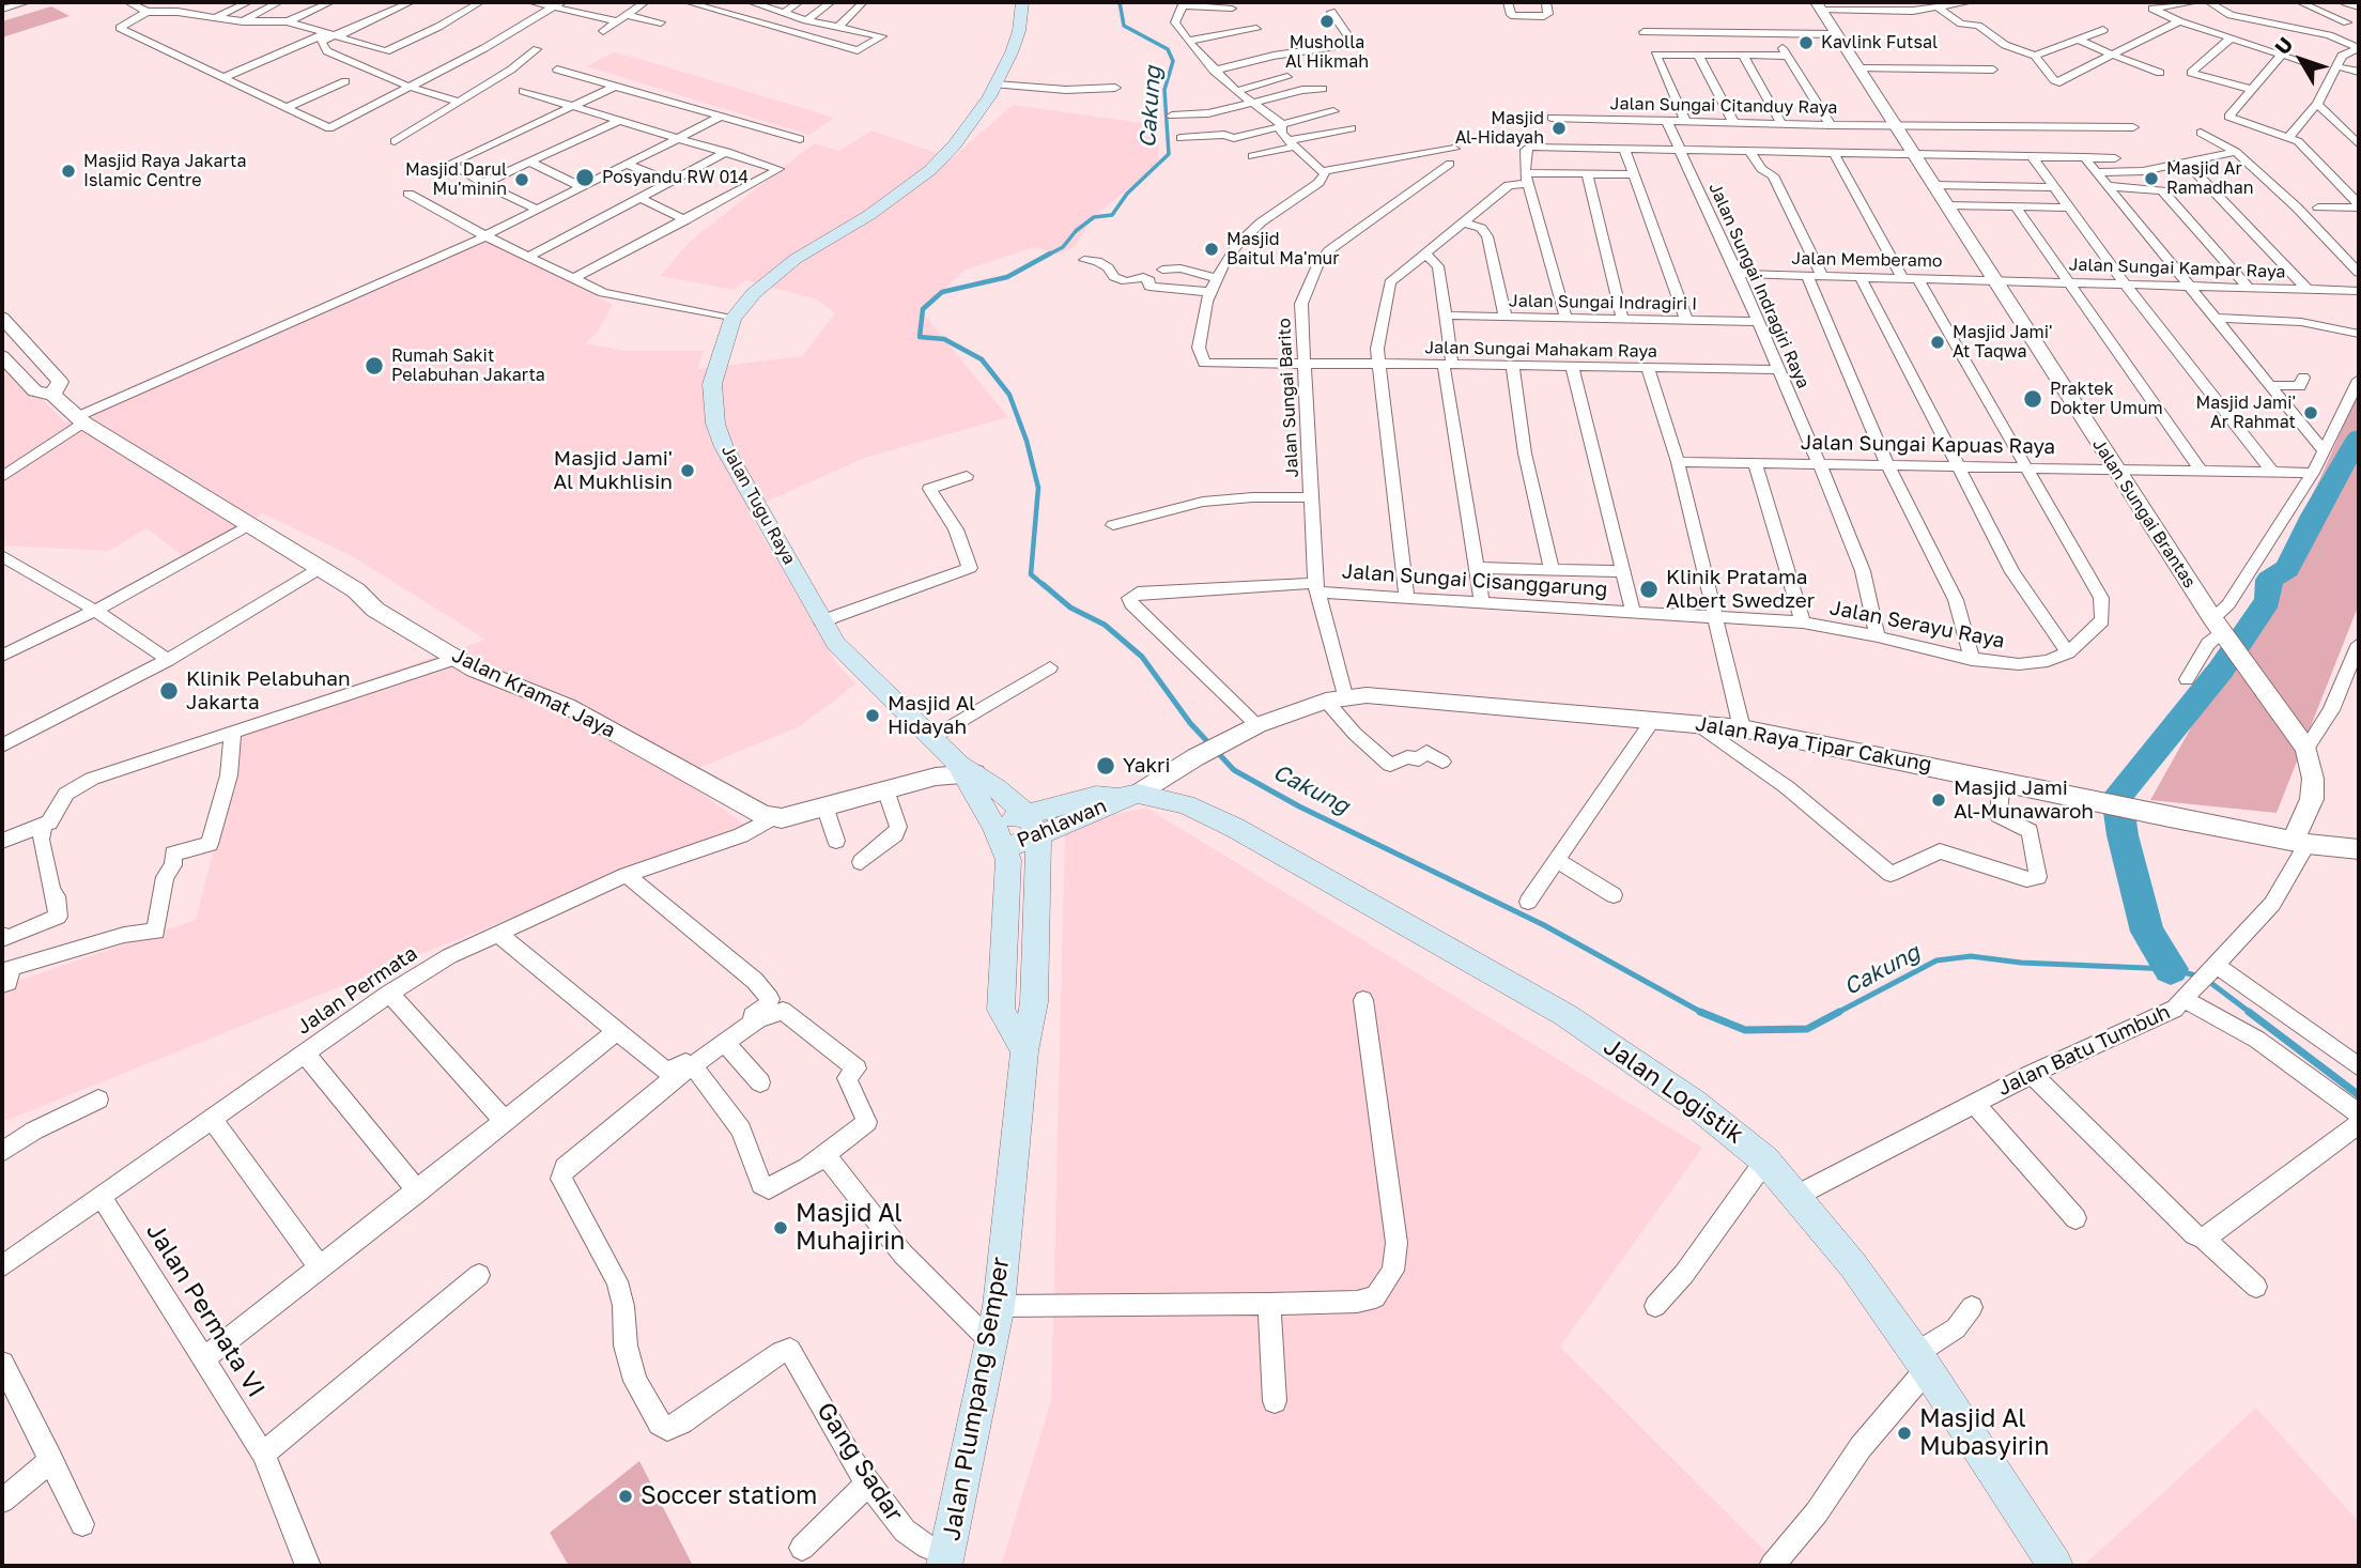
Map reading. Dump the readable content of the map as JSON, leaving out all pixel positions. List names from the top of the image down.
{
  "streets": {
    "main road": [
      "Jalan Tugu Raya",
      "Pahlawan",
      "Jalan Logistik",
      "Jalan Plumpang Semper"
    ],
    "street": [
      "Jalan Sungai Citanduy Raya",
      "Jalan Memberamo",
      "Jalan Sungai Kampar Raya",
      "Jalan Sungai Indragiri Raya",
      "Jalan Sungai Indragiri I",
      "Jalan Sungai Mahakam Raya",
      "Jalan Sungai Barito",
      "Jalan Sungai Kapuas Raya",
      "Jalan Sungai Brantas",
      "Jalan Sungai Cisanggarung",
      "Jalan Serayu Raya",
      "Jalan Kramat Jaya",
      "Jalan Raya Tipar Cakung",
      "Jalan Permata",
      "Jalan Batu Tumbuh",
      "Jalan Permata VI",
      "Gang Sadar"
    ]
  },
  "crossings": [
    ["Jalan Sungai Citanduy Raya", "Jalan Sungai Indragiri Raya"],
    ["Jalan Sungai Citanduy Raya", "Jalan Sungai Brantas"],
    ["Jalan Memberamo", "Jalan Sungai Kampar Raya"],
    ["Jalan Memberamo", "Jalan Sungai Indragiri Raya"],
    ["Jalan Memberamo", "Jalan Sungai Brantas"],
    ["Jalan Memberamo", "Jalan Serayu Raya"],
    ["Jalan Sungai Kampar Raya", "Jalan Sungai Brantas"],
    ["Jalan Sungai Indragiri Raya", "Jalan Sungai Indragiri I"],
    ["Jalan Sungai Indragiri Raya", "Jalan Sungai Mahakam Raya"],
    ["Jalan Sungai Indragiri Raya", "Jalan Sungai Kapuas Raya"],
    ["Jalan Sungai Indragiri Raya", "Jalan Serayu Raya"],
    ["Jalan Sungai Mahakam Raya", "Jalan Sungai Barito"],
    ["Jalan Sungai Barito", "Jalan Sungai Cisanggarung"],
    ["Jalan Sungai Barito", "Jalan Raya Tipar Cakung"],
    ["Jalan Sungai Kapuas Raya", "Jalan Sungai Brantas"],
    ["Jalan Sungai Kapuas Raya", "Jalan Serayu Raya"],
    ["Jalan Sungai Brantas", "Jalan Raya Tipar Cakung"],
    ["Jalan Sungai Cisanggarung", "Jalan Serayu Raya"],
    ["Jalan Sungai Cisanggarung", "Jalan Raya Tipar Cakung"],
    ["Jalan Kramat Jaya", "Jalan Permata"],
    ["Jalan Raya Tipar Cakung", "Pahlawan"],
    ["Pahlawan", "Jalan Logistik"],
    ["Pahlawan", "Jalan Plumpang Semper"],
    ["Jalan Permata", "Jalan Permata VI"],
    ["Jalan Batu Tumbuh", "Jalan Logistik"],
    ["Jalan Plumpang Semper", "Gang Sadar"]
  ],
  "water": ["Cakung"],
  "places": [
    "Musholla Al Hikmah",
    "Kavlink Futsal",
    "Masjid Al-Hidayah",
    "Masjid Raya Jakarta Islamic Centre",
    "Posyandu RW 014",
    "Masjid Ar Ramadhan",
    "Masjid Darul Mu'minin",
    "Masjid Baitul Ma'mur",
    "Masjid Jami' At Taqwa",
    "Rumah Sakit Pelabuhan Jakarta",
    "Praktek Dokter Umum",
    "Masjid Jami' Ar Rahmat",
    "Masjid Jami' Al Mukhlisin",
    "Klinik Pratama Albert Swedzer",
    "Klinik Pelabuhan Jakarta",
    "Masjid Al Hidayah",
    "Yakri",
    "Masjid Jami Al-Munawaroh",
    "Masjid Al Muhajirin",
    "Masjid Al Mubasyirin",
    "Soccer statiom"
  ],
  "north": "top left"
}
